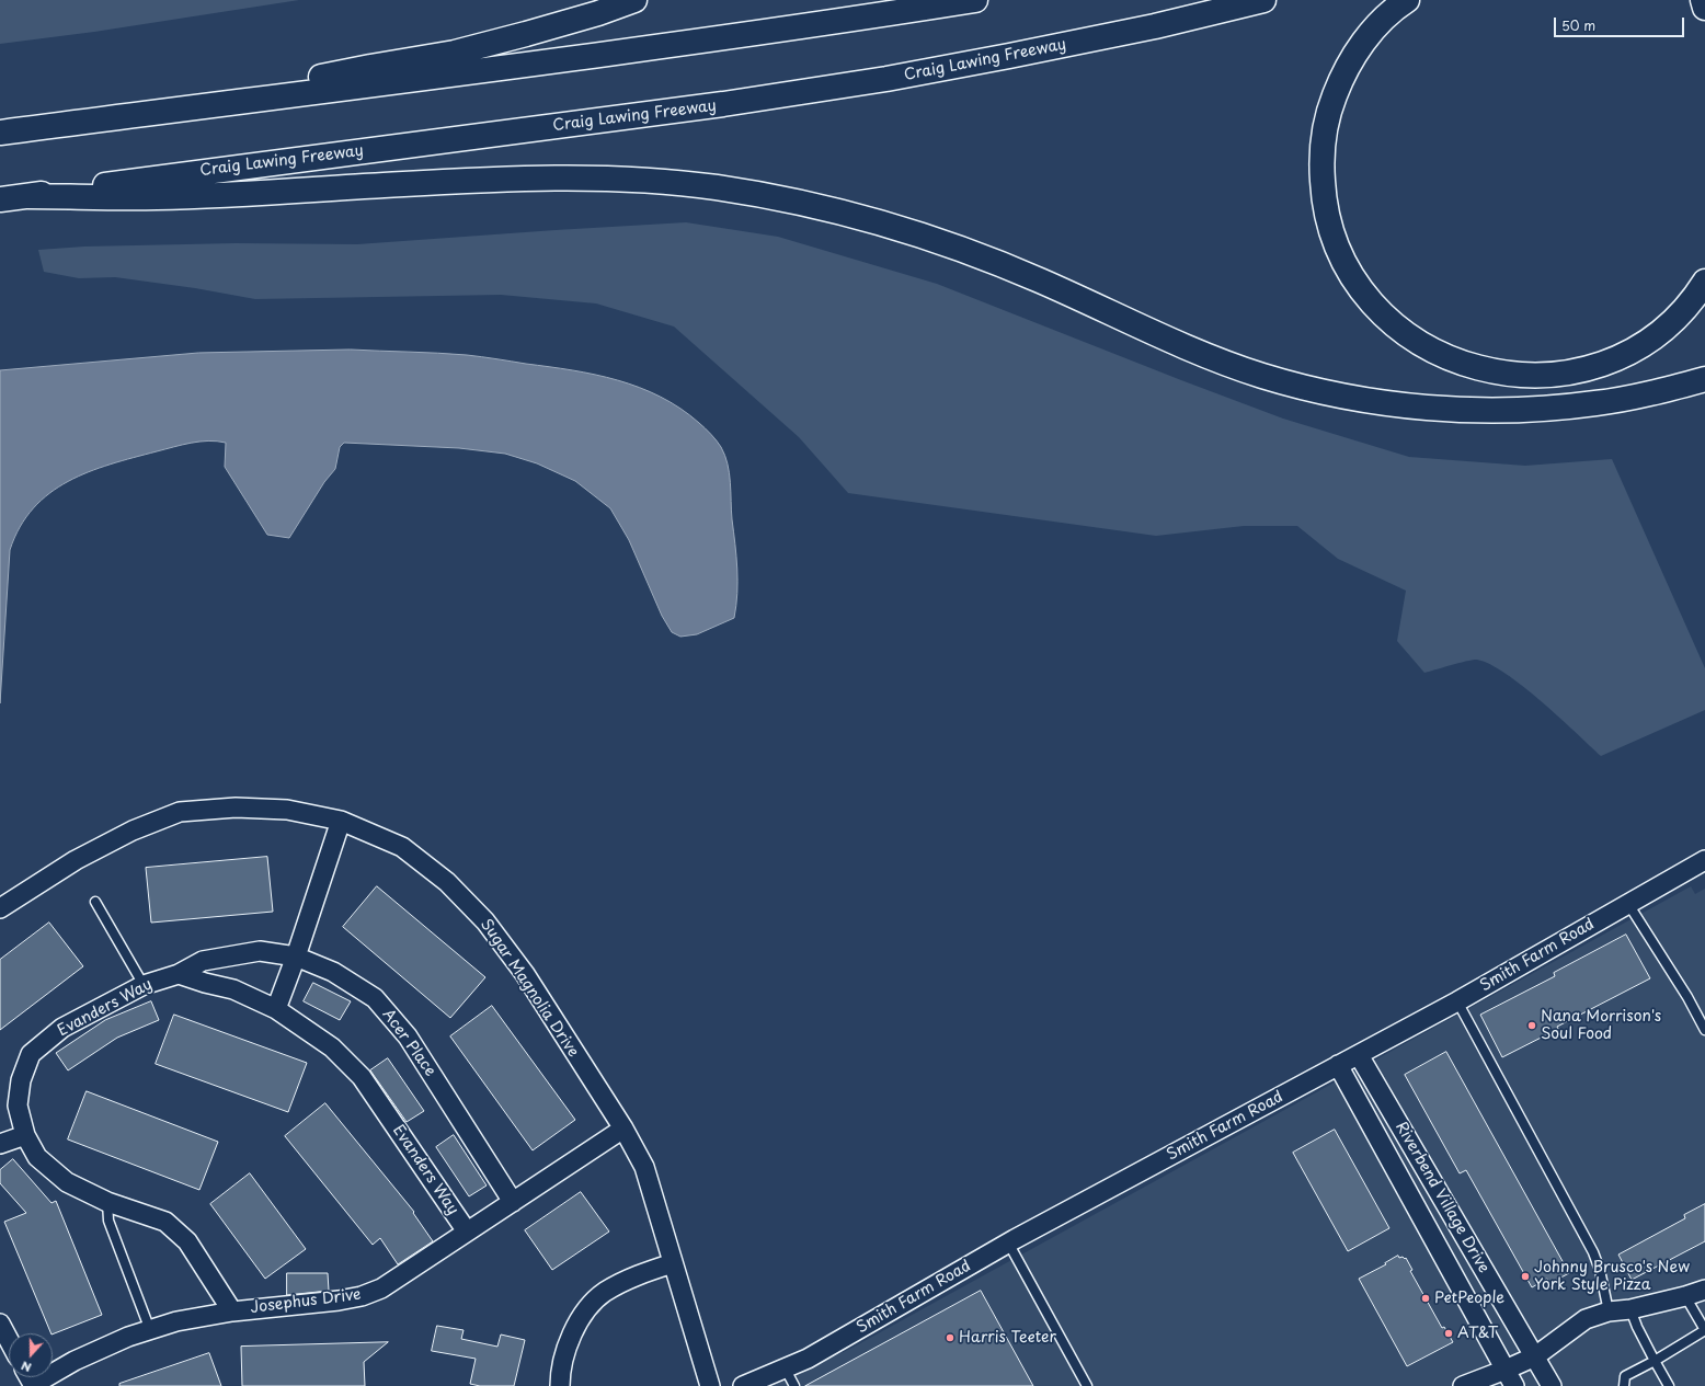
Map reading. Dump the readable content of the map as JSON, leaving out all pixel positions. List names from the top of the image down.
{
  "streets": {
    "highway": ["Craig Lawing Freeway"],
    "street": [
      "Smith Farm Road",
      "Sugar Magnolia Drive",
      "Evanders Way",
      "Acer Place",
      "Riverbend Village Drive",
      "Josephus Drive"
    ]
  },
  "crossings": [
    ["Smith Farm Road", "Riverbend Village Drive"],
    ["Sugar Magnolia Drive", "Josephus Drive"],
    ["Evanders Way", "Acer Place"],
    ["Evanders Way", "Josephus Drive"],
    ["Acer Place", "Josephus Drive"]
  ],
  "places": [
    "Nana Morrison's Soul Food",
    "Johnny Brusco's New York Style Pizza",
    "PetPeople",
    "AT&T",
    "Harris Teeter"
  ],
  "scale_bar": "50 m",
  "north": "bottom"
}
